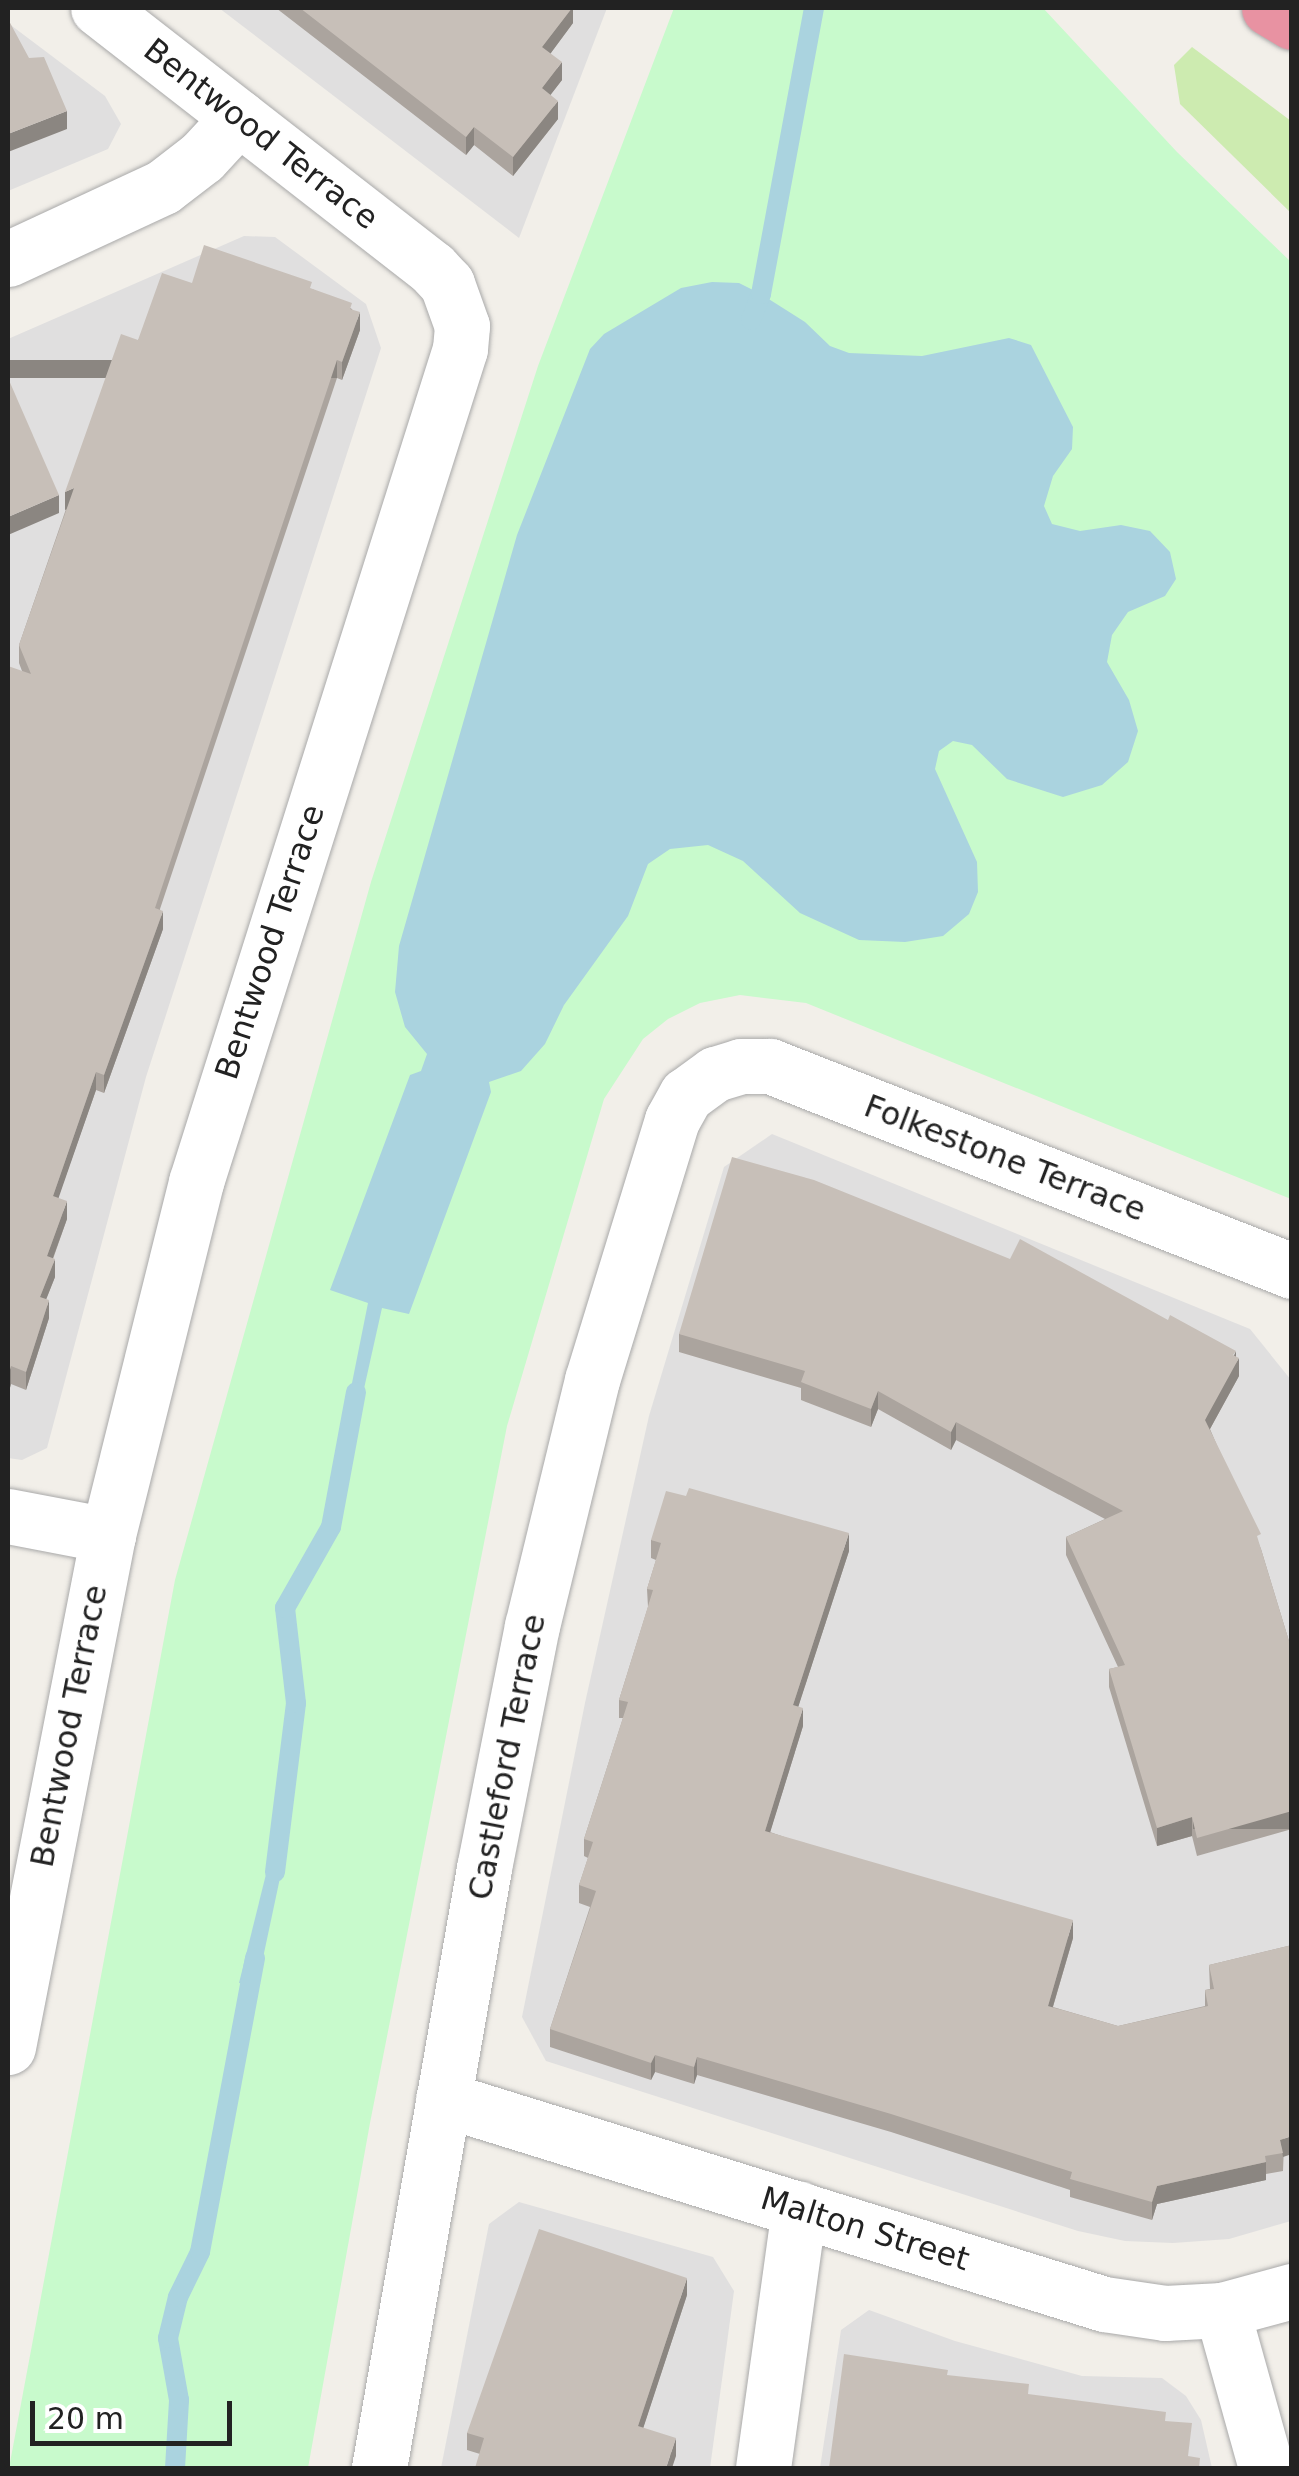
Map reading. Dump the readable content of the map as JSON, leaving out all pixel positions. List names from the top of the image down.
{
  "streets": {
    "street": [
      "Bentwood Terrace",
      "Folkestone Terrace",
      "Castleford Terrace",
      "Malton Street"
    ]
  },
  "crossings": [
    ["Folkestone Terrace", "Castleford Terrace"],
    ["Castleford Terrace", "Malton Street"]
  ],
  "scale_bar": "20 m"
}
